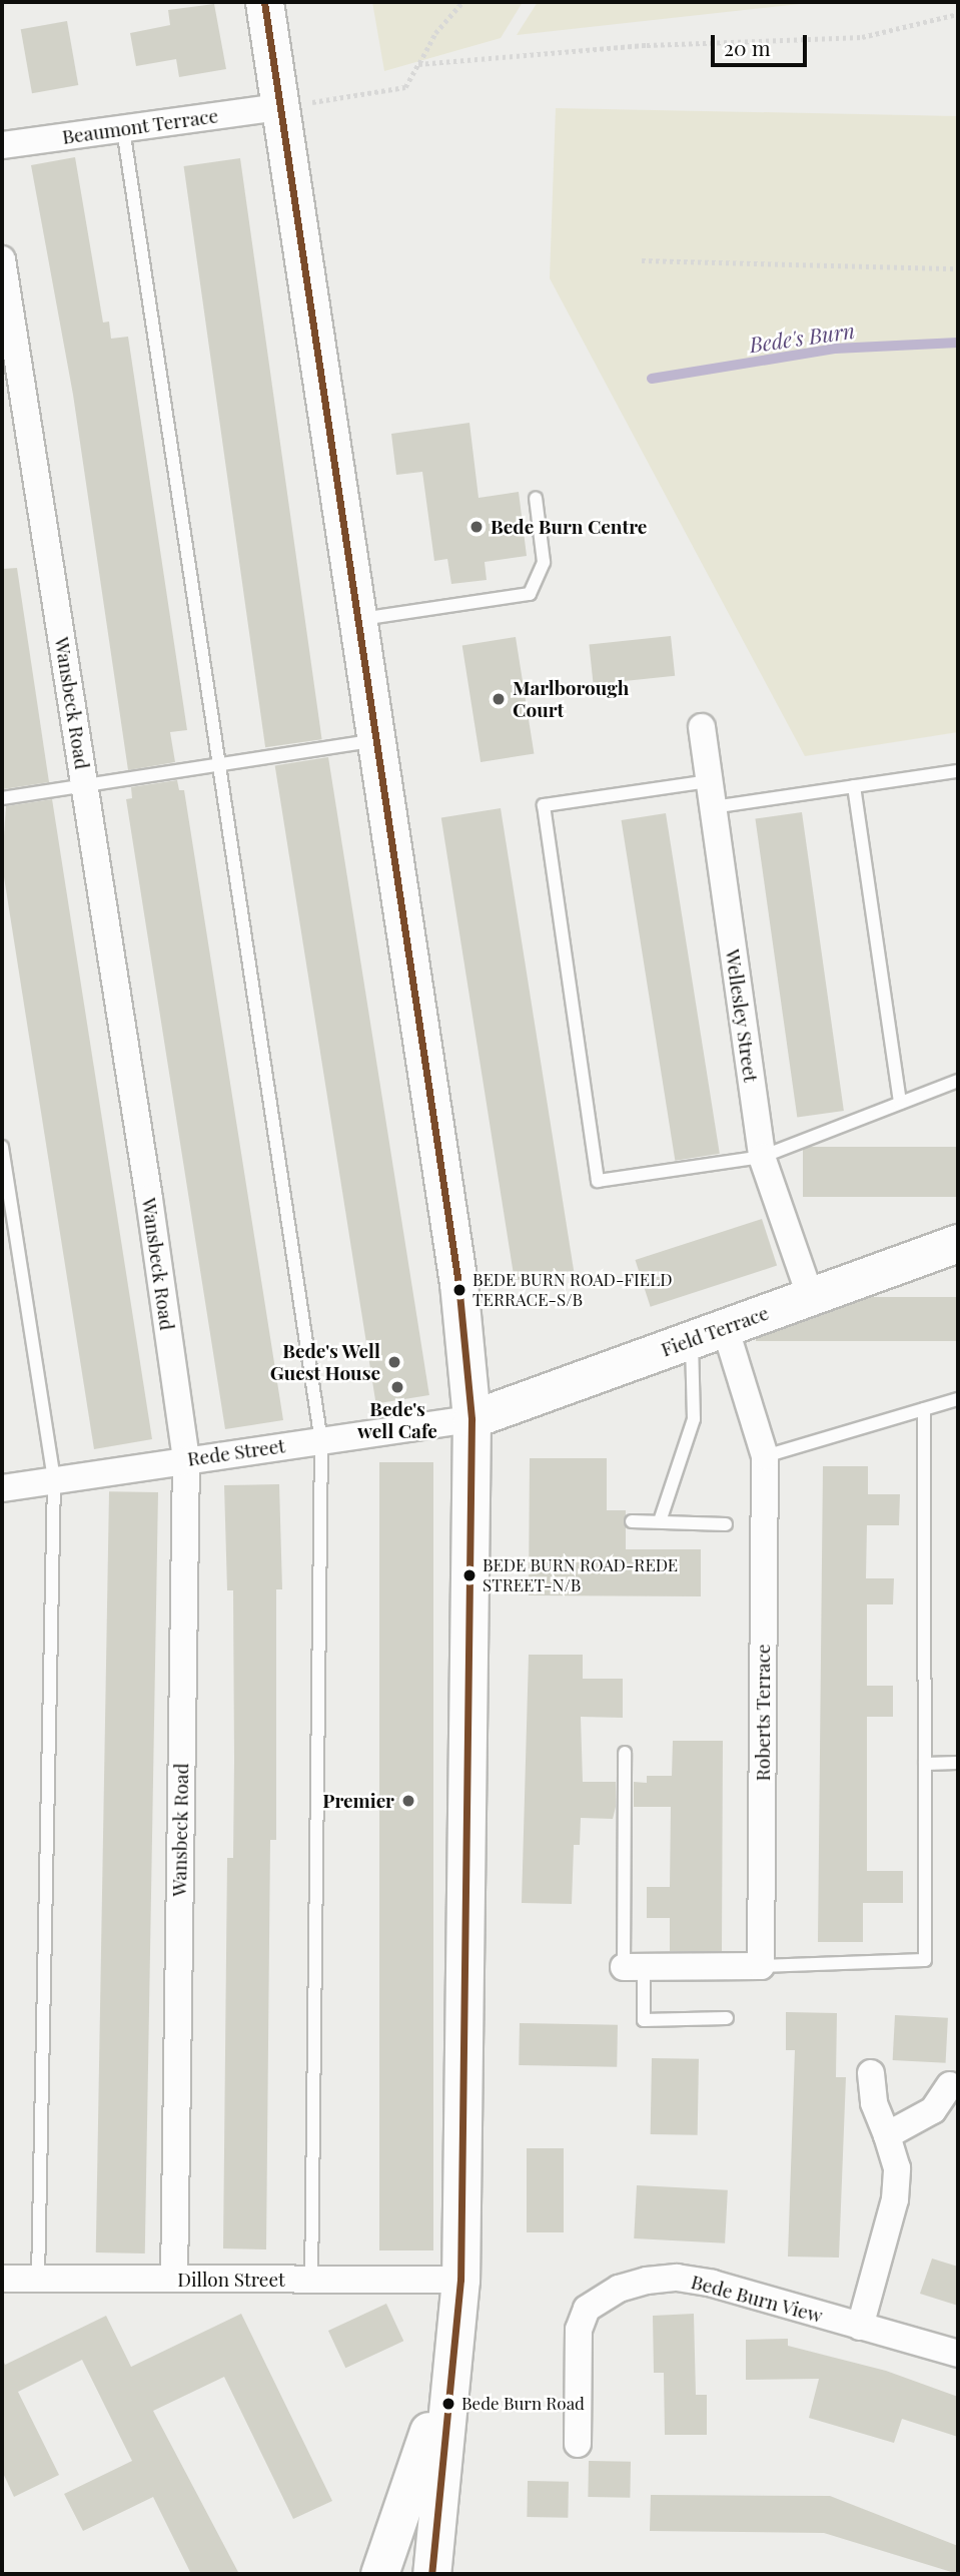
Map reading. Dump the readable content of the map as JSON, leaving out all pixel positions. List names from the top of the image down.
{
  "streets": {
    "main road": ["Field Terrace"],
    "street": [
      "Beaumont Terrace",
      "Wansbeck Road",
      "Wellesley Street",
      "Rede Street",
      "Roberts Terrace",
      "Dillon Street",
      "Bede Burn View"
    ]
  },
  "crossings": [
    ["Wansbeck Road", "Rede Street"],
    ["Wansbeck Road", "Dillon Street"],
    ["Wellesley Street", "Field Terrace"],
    ["Field Terrace", "Rede Street"],
    ["Field Terrace", "Roberts Terrace"]
  ],
  "water": ["Bede's Burn"],
  "places": [
    "Bede Burn Centre",
    "Marlborough Court",
    "BEDE BURN ROAD-FIELD TERRACE-S/B",
    "Bede's Well Guest House",
    "Bede's well Cafe",
    "BEDE BURN ROAD-REDE STREET-N/B",
    "Premier",
    "Bede Burn Road"
  ],
  "scale_bar": "20 m"
}
